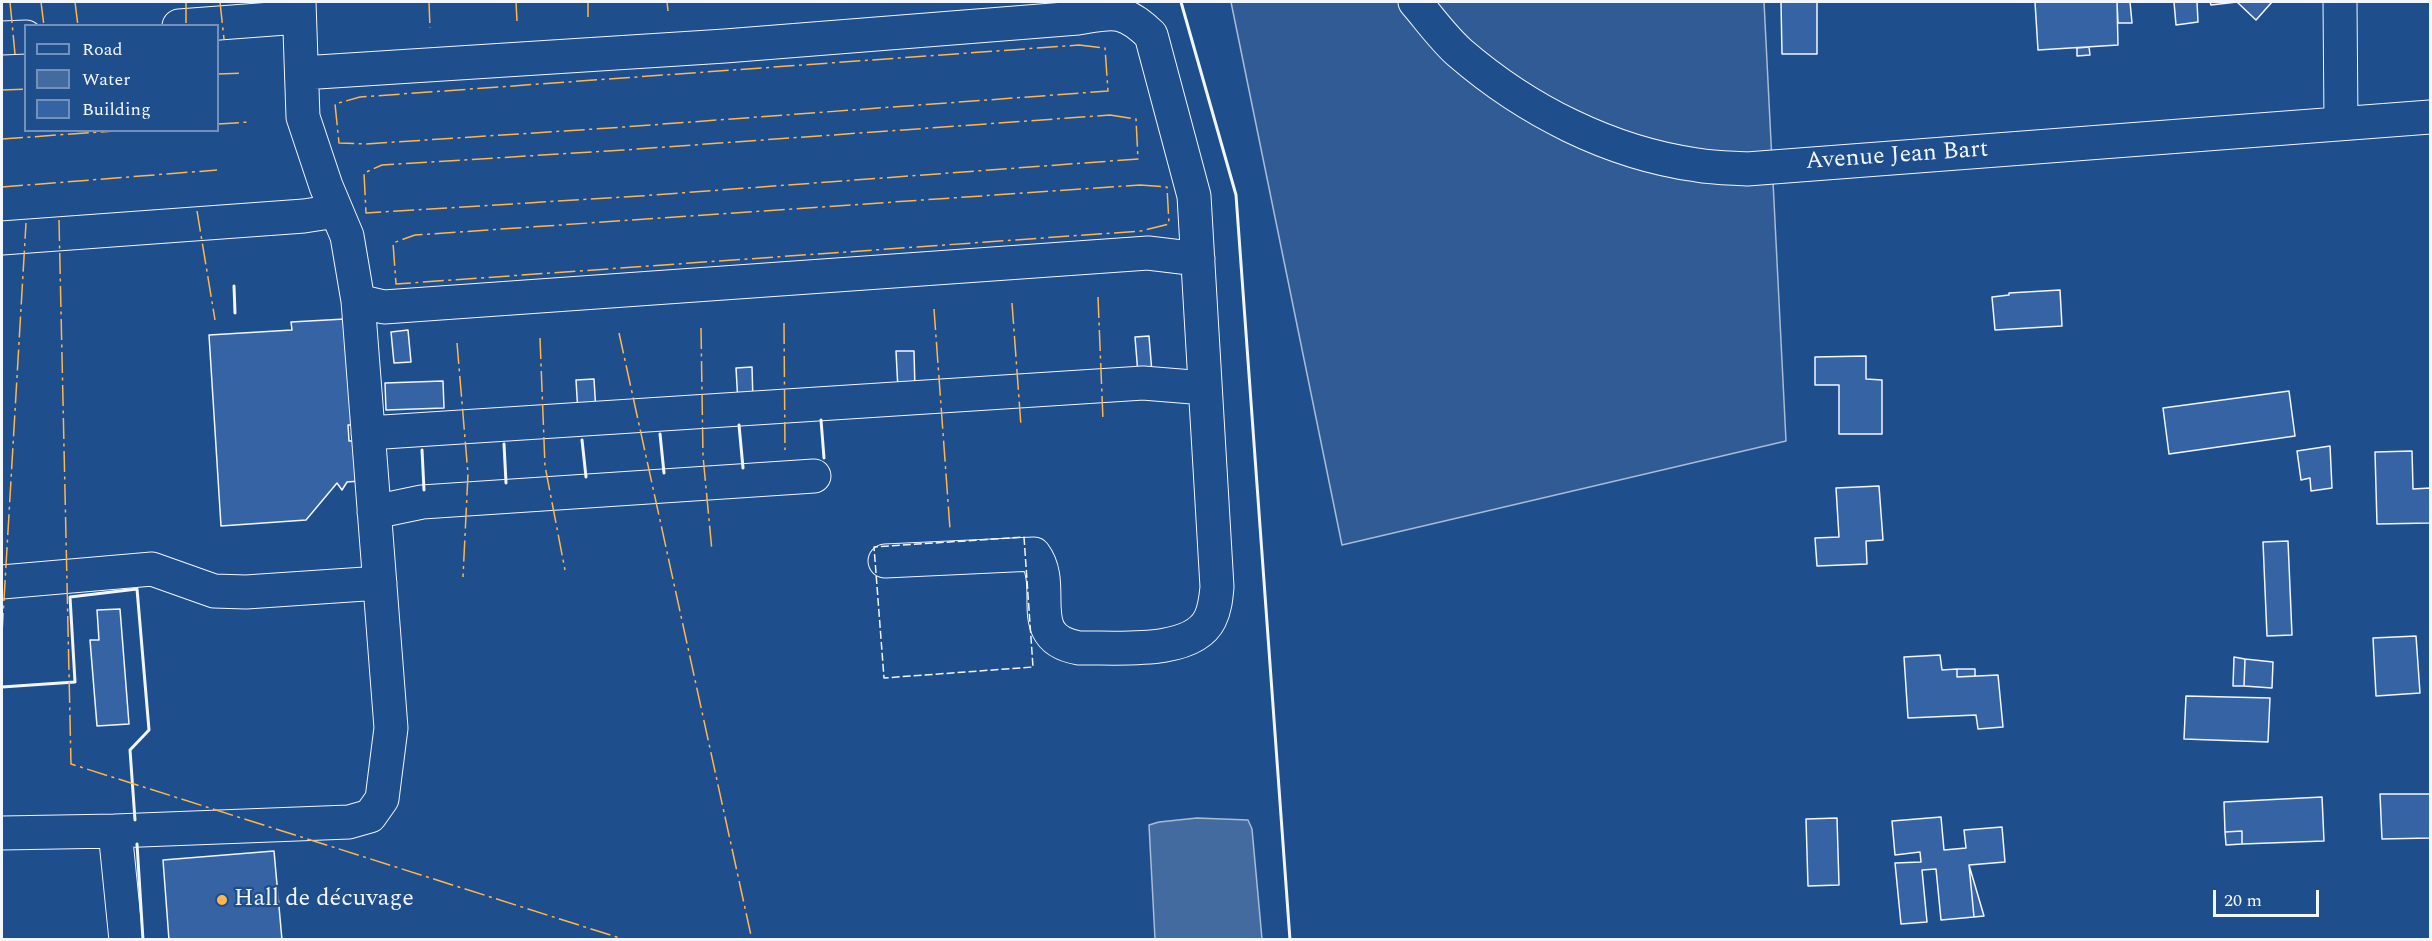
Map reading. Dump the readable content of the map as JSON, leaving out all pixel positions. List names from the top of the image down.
{
  "streets": {
    "street": ["Avenue Jean Bart"]
  },
  "places": ["Hall de décuvage"],
  "legend": ["Road", "Water", "Building"],
  "scale_bar": "20 m"
}
